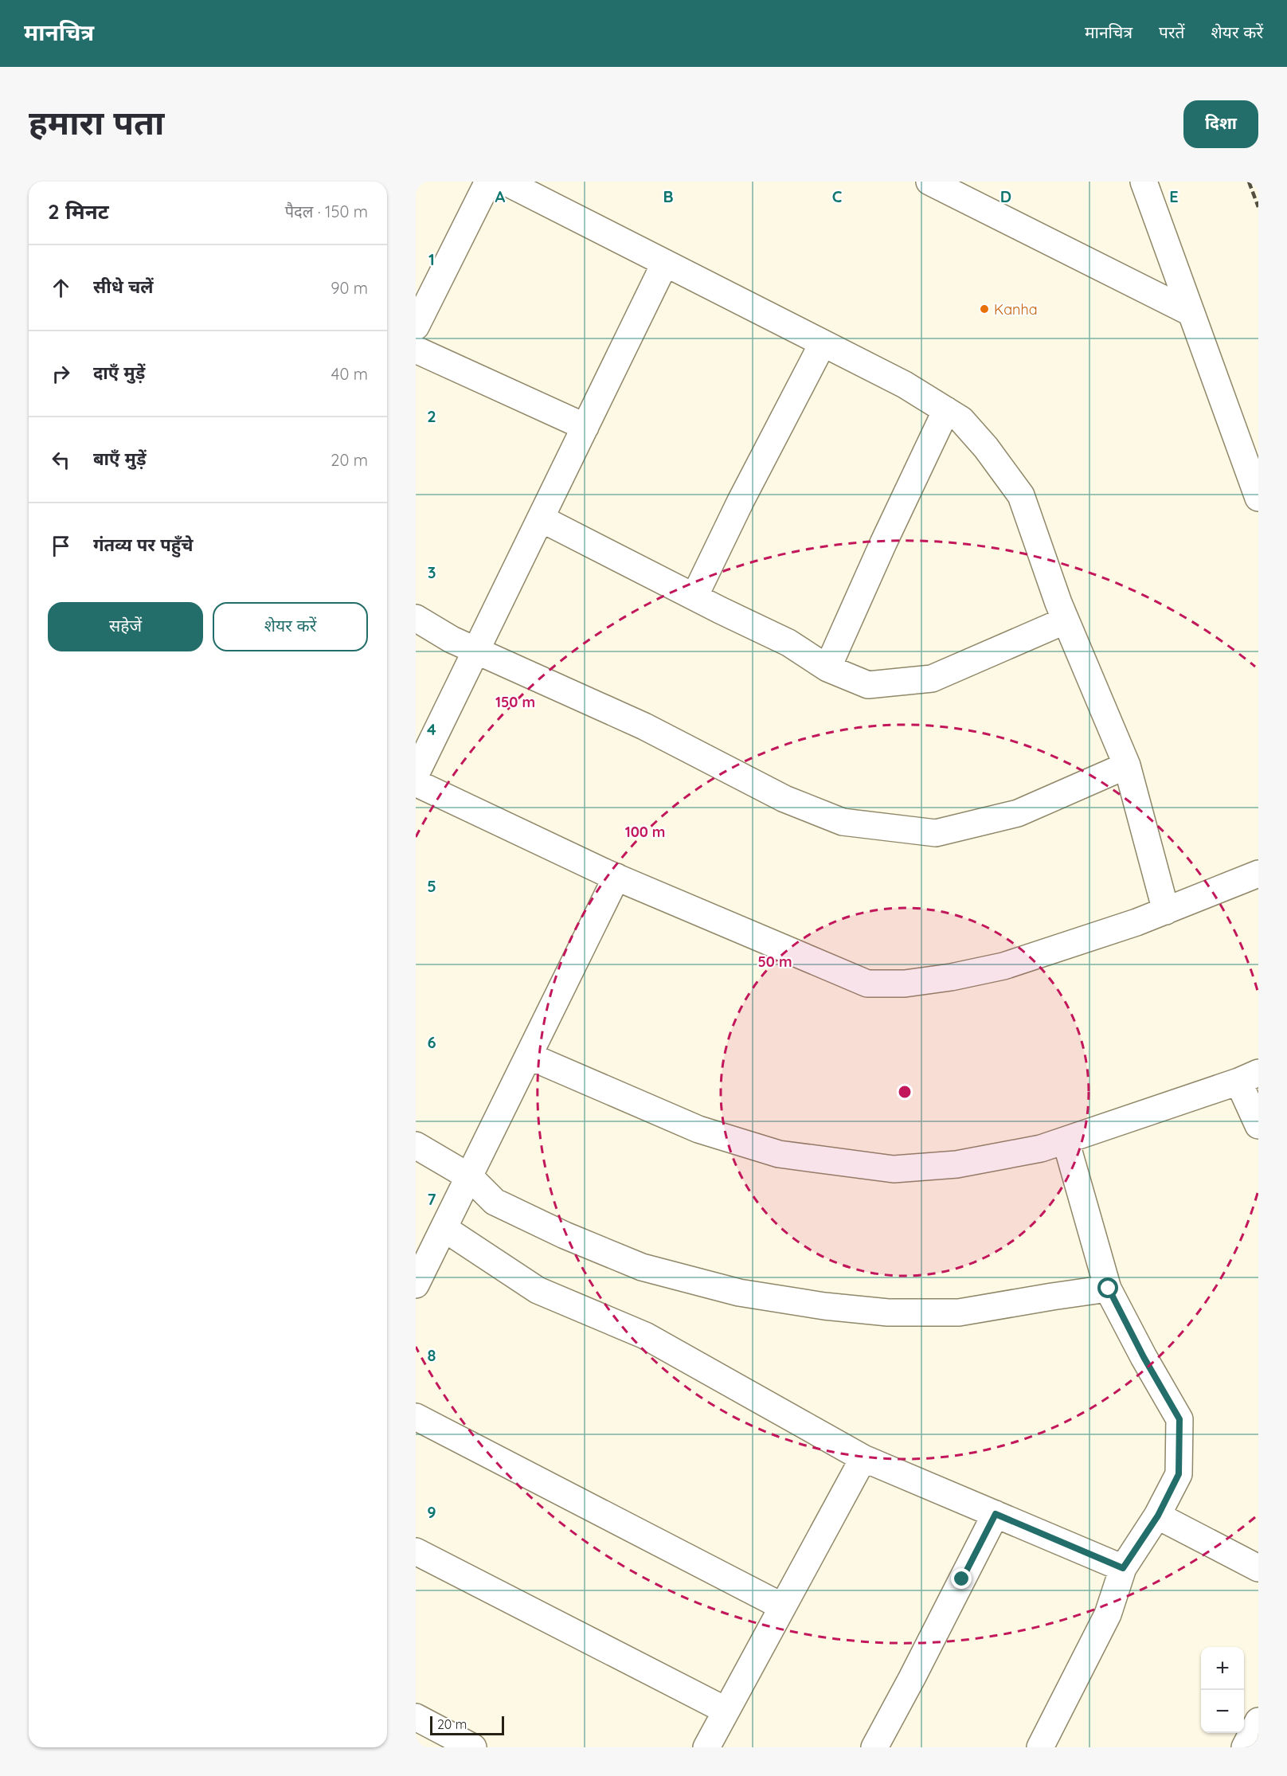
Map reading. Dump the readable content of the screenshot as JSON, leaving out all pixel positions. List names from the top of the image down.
{
  "places": ["Kanha"],
  "scale_bar": "20 m",
  "page": {
    "header": "मानचित्र",
    "nav": ["मानचित्र", "परतें", "शेयर करें"],
    "buttons": [
      "दिशा",
      ["सहेजें", "शेयर करें"]
    ],
    "title": "हमारा पता",
    "heading": ["2 मिनट", "पैदल · 150 m"],
    "list": [
      ["सीधे चलें", "90 m"],
      ["दाएँ मुड़ें", "40 m"],
      ["बाएँ मुड़ें", "20 m"],
      "गंतव्य पर पहुँचे"
    ],
    "map_buttons": ["+", "−"],
    "scale": "20 m"
  },
  "grid": {
    "columns": [
      "A",
      "B",
      "C",
      "D",
      "E"
    ],
    "rows": [
      "1",
      "2",
      "3",
      "4",
      "5",
      "6",
      "7",
      "8",
      "9"
    ]
  },
  "rings": ["150 m", "100 m", "50 m"]
}
